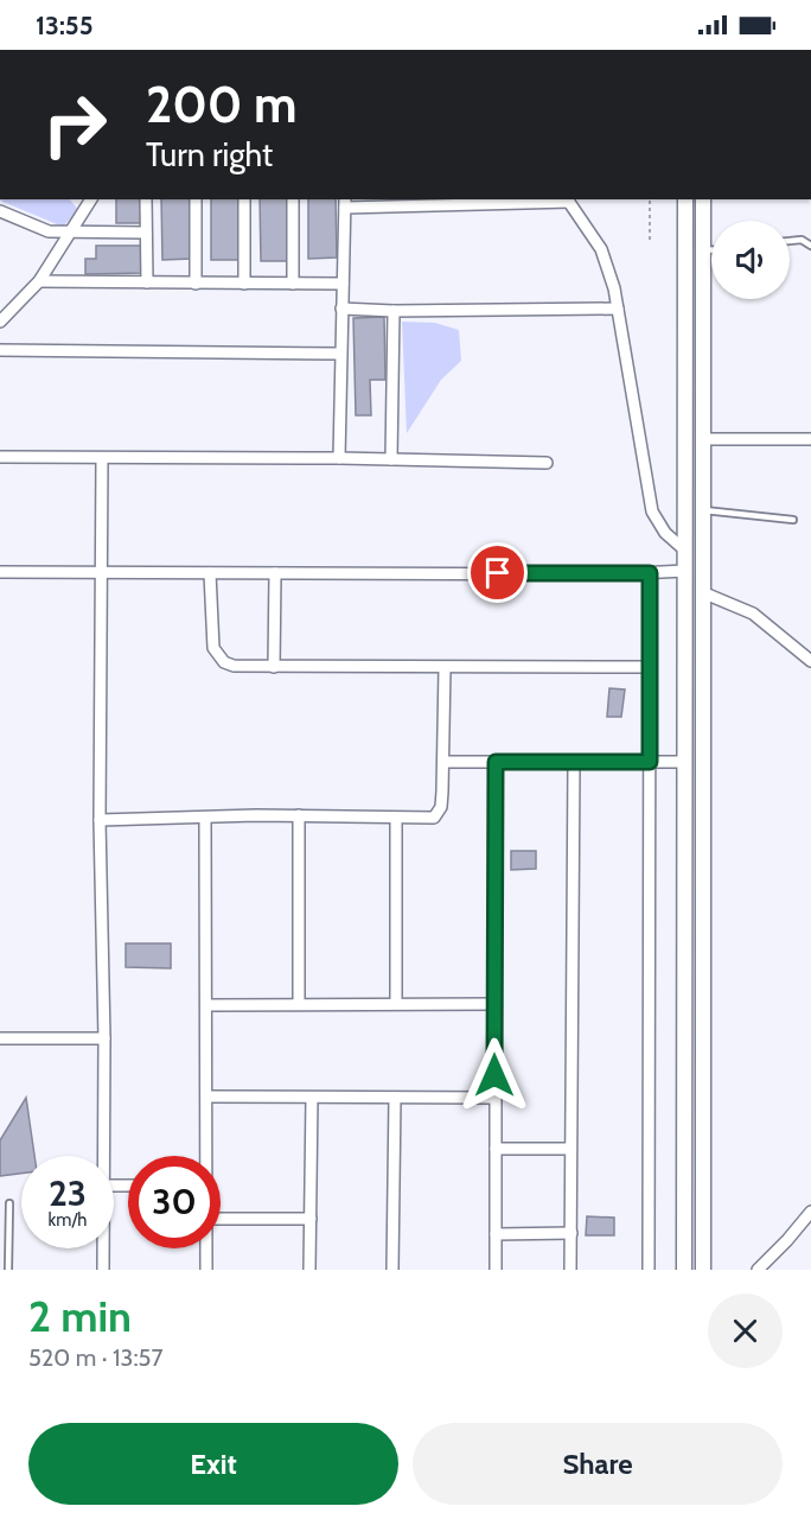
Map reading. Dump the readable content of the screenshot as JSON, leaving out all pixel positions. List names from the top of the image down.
{
  "page": {
    "status": "13:55",
    "turn": ["200 m", "Turn right"],
    "speed": "23 km/h",
    "limit": "30",
    "heading": ["2 min", "520 m · 13:57"],
    "buttons": ["Exit", "Share"]
  }
}
